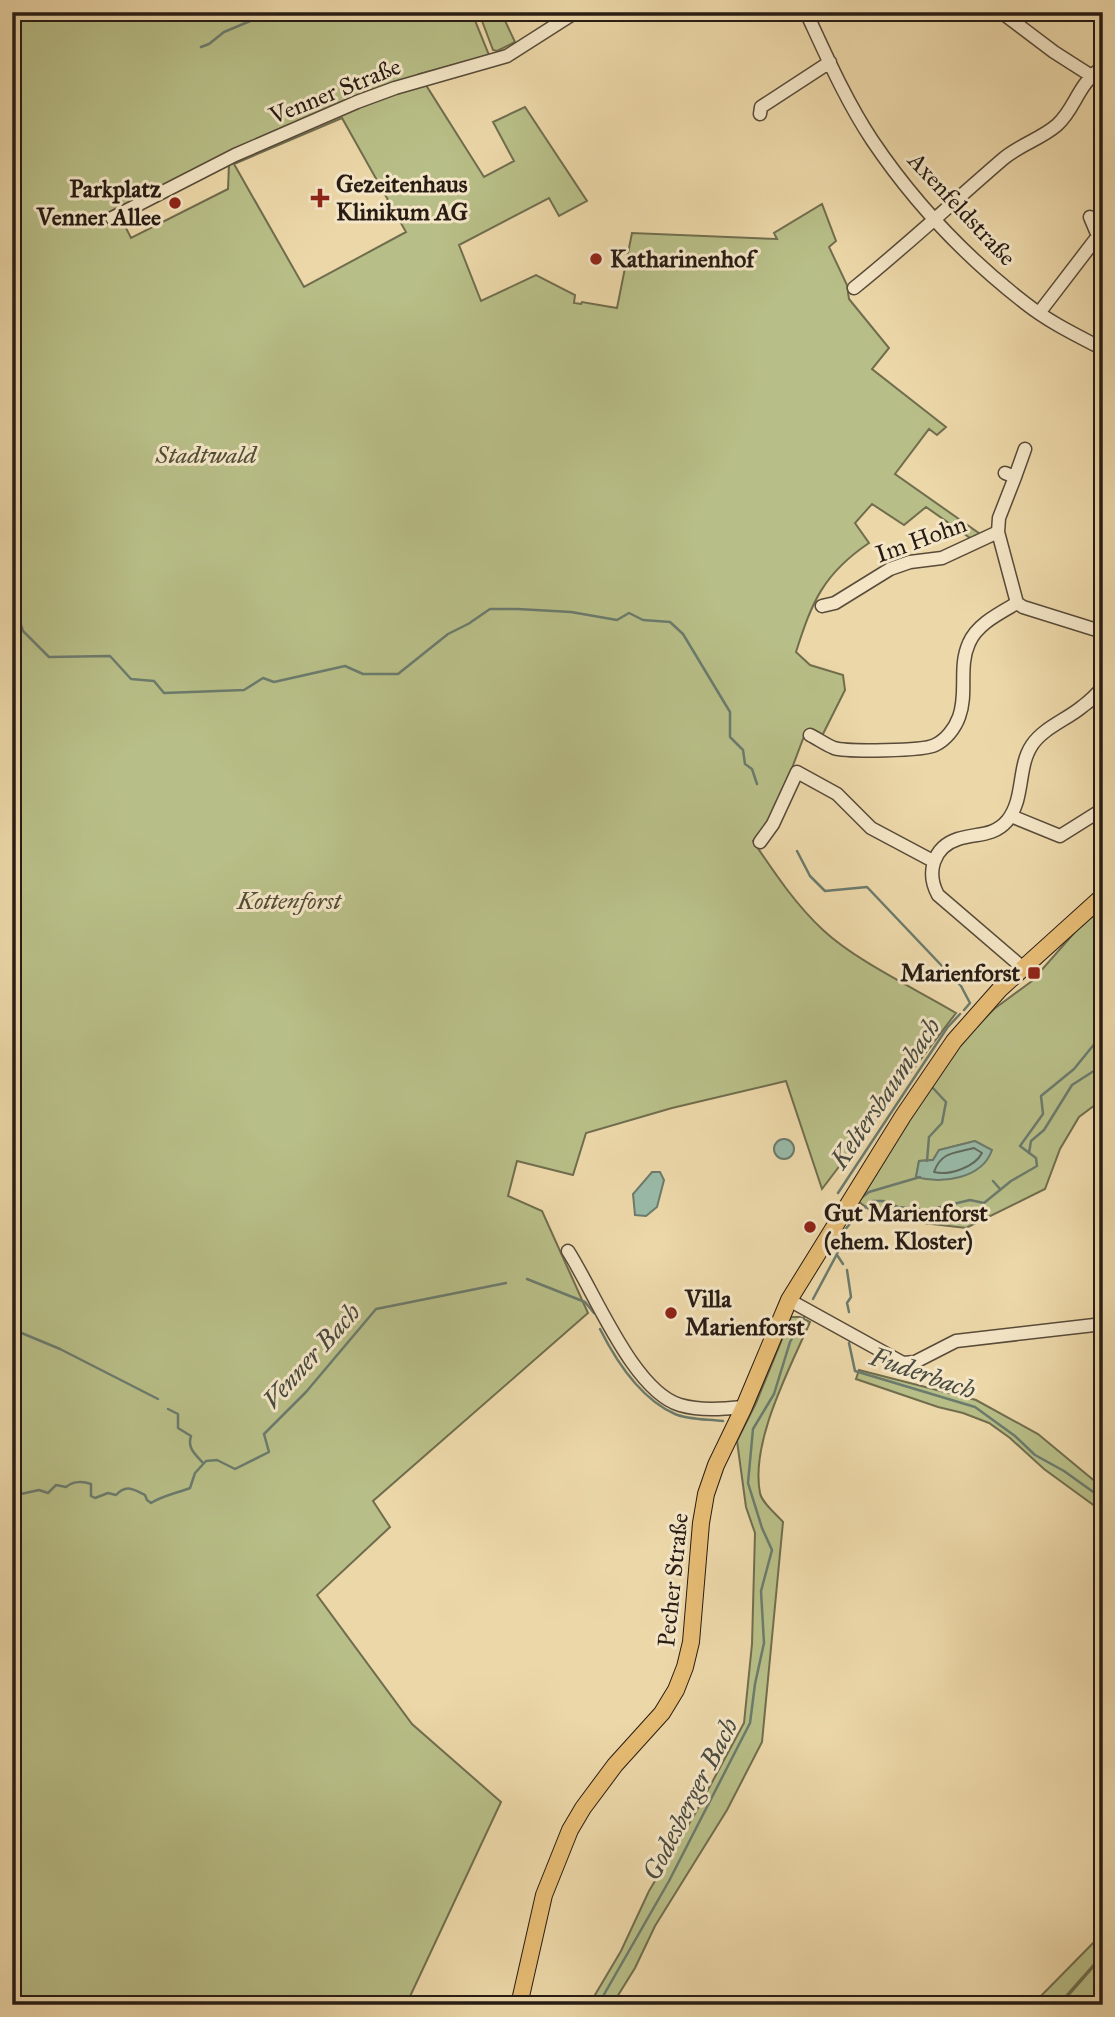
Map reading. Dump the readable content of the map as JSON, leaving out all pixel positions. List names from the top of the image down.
{
  "streets": {
    "main road": ["Pecher Straße"],
    "street": ["Venner Straße", "Axenfeldstraße", "Im Hohn"]
  },
  "water": [
    "Keltersbaumbach",
    "Venner Bach",
    "Fuderbach",
    "Godesberger Bach"
  ],
  "parks": ["Stadtwald", "Kottenforst"],
  "places": {
    "health": ["Gezeitenhaus Klinikum AG"],
    "other": [
      "Parkplatz Venner Allee",
      "Katharinenhof",
      "Gut Marienforst (ehem. Kloster)",
      "Villa Marienforst"
    ],
    "transit": ["Marienforst"]
  }
}
